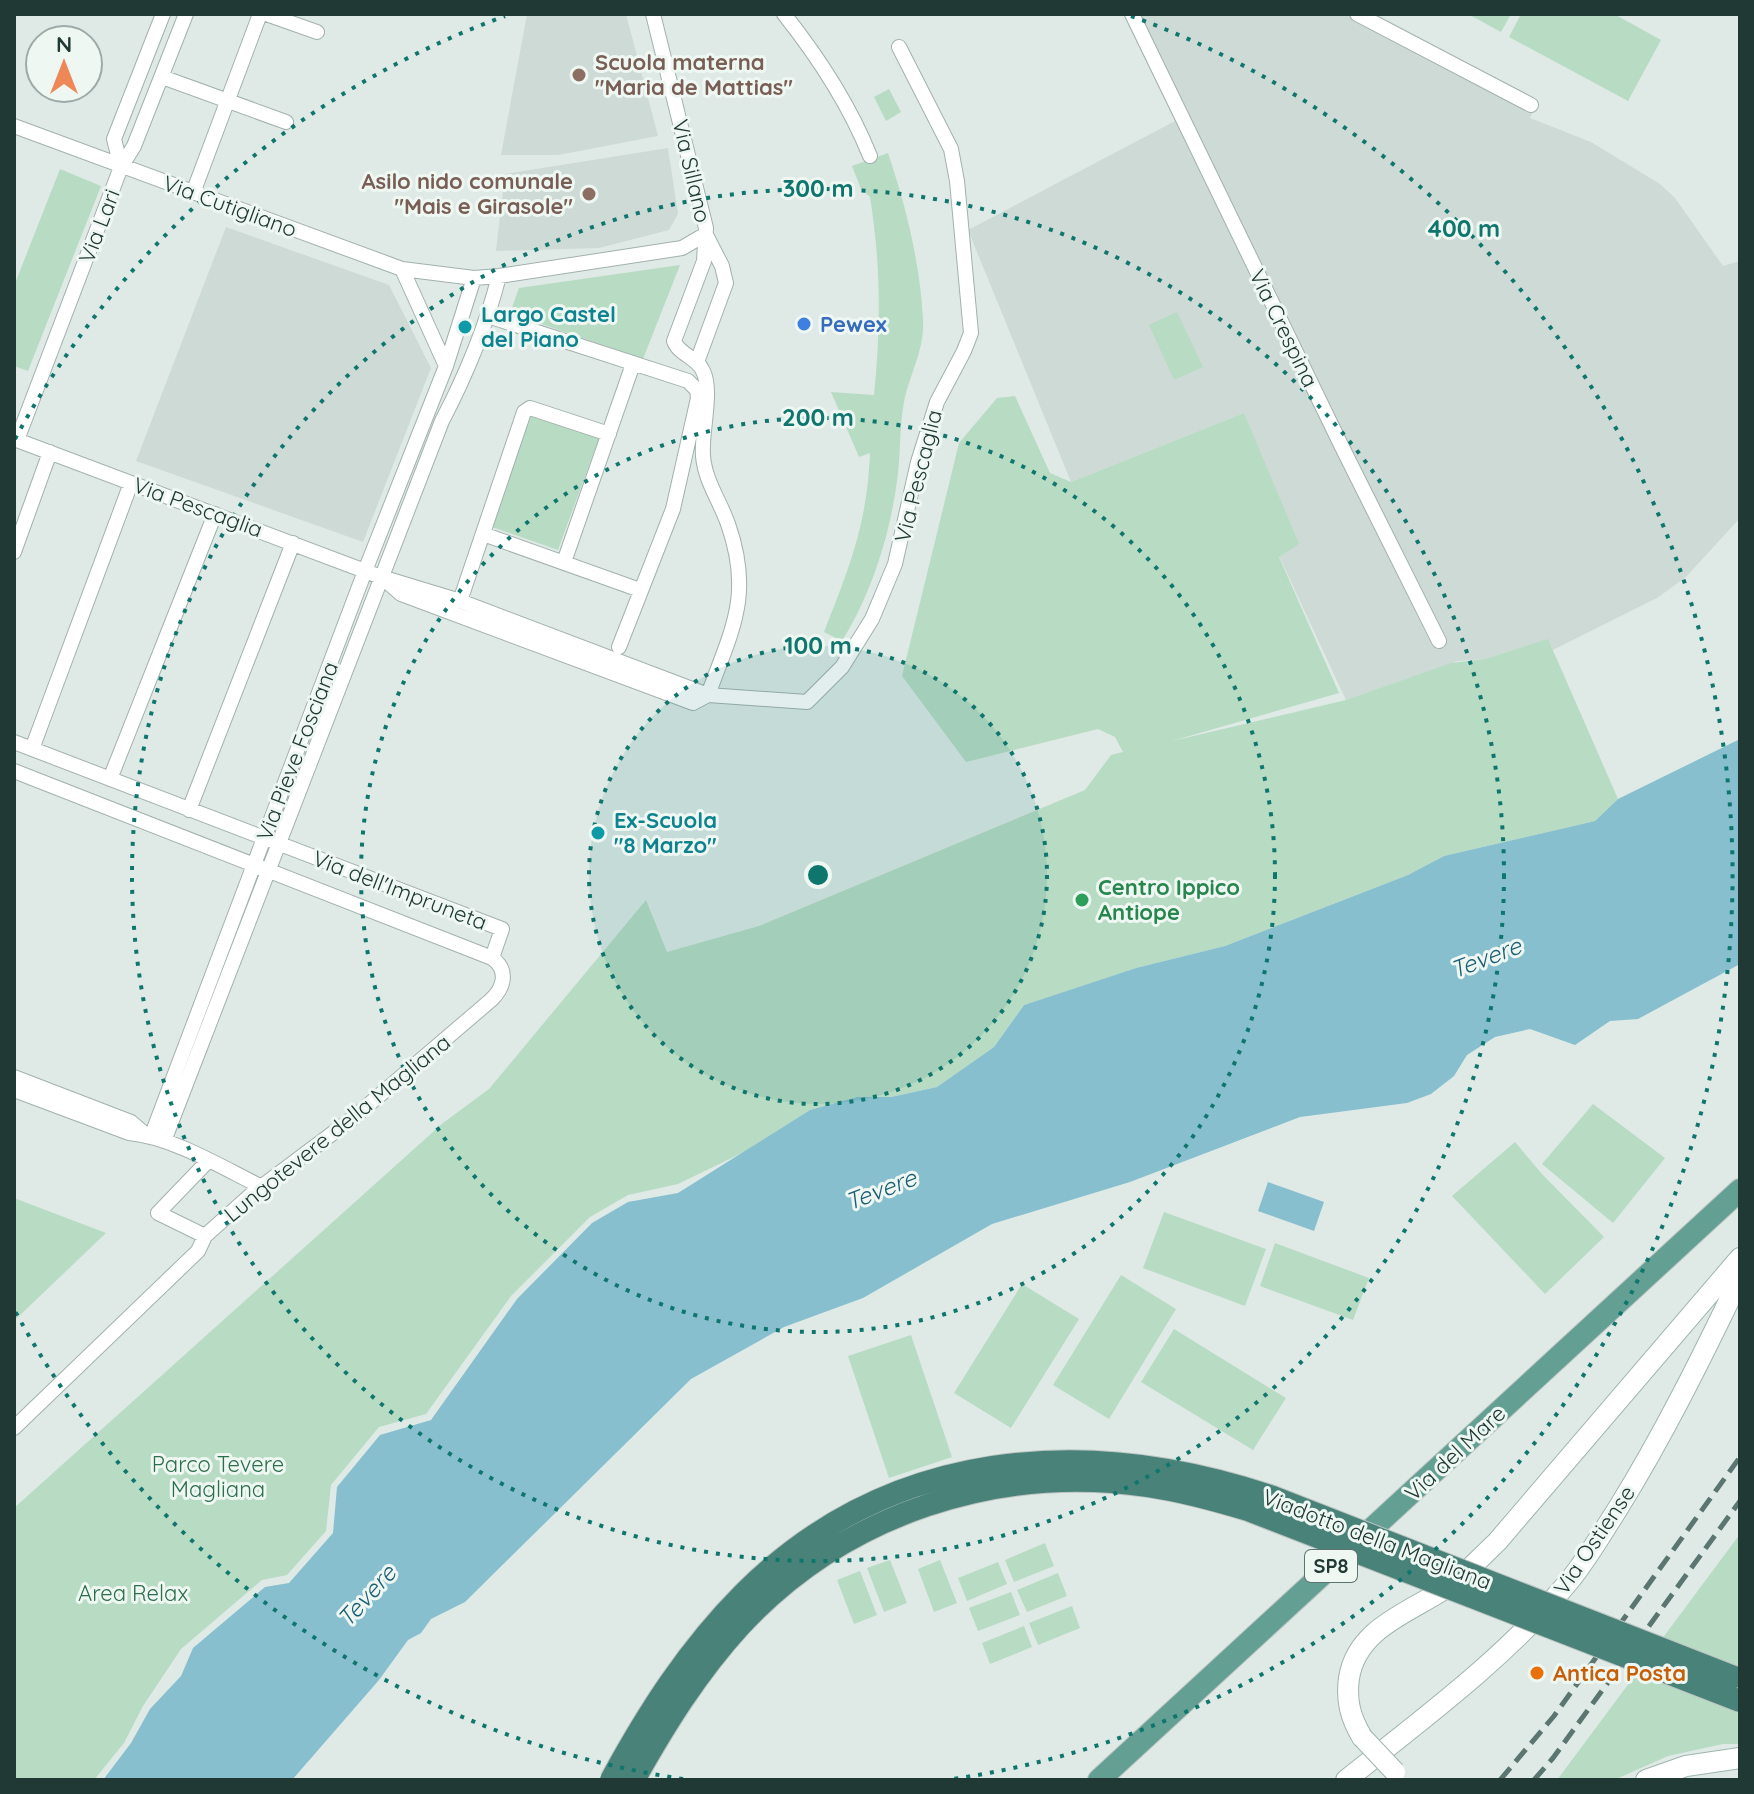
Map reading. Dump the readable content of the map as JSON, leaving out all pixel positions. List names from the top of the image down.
{
  "streets": {
    "highway": ["Viadotto della Magliana"],
    "main road": ["Via del Mare", "Via Ostiense", "SP8"],
    "street": [
      "Via Sillano",
      "Via Cutigliano",
      "Via Lari",
      "Via Crespina",
      "Via Pescaglia",
      "Via Pieve Fosciana",
      "Via dell'Impruneta",
      "Lungotevere della Magliana"
    ]
  },
  "crossings": [
    ["Via Cutigliano", "Via Lari"],
    ["Via Lari", "Via Pescaglia"],
    ["Via Pescaglia", "Via Pieve Fosciana"],
    ["Via Pieve Fosciana", "Via dell'Impruneta"],
    ["Via dell'Impruneta", "Lungotevere della Magliana"]
  ],
  "water": ["Tevere"],
  "parks": ["Parco Tevere Magliana", "Area Relax"],
  "places": [
    "Scuola materna \"Maria de Mattias\"",
    "Asilo nido comunale \"Mais e Girasole\"",
    "Pewex",
    "Largo Castel del Piano",
    "Ex-Scuola \"8 Marzo\"",
    "Centro Ippico Antiope",
    "Antica Posta"
  ],
  "north": "top",
  "rings": [
    "300 m",
    "400 m",
    "200 m",
    "100 m"
  ]
}
